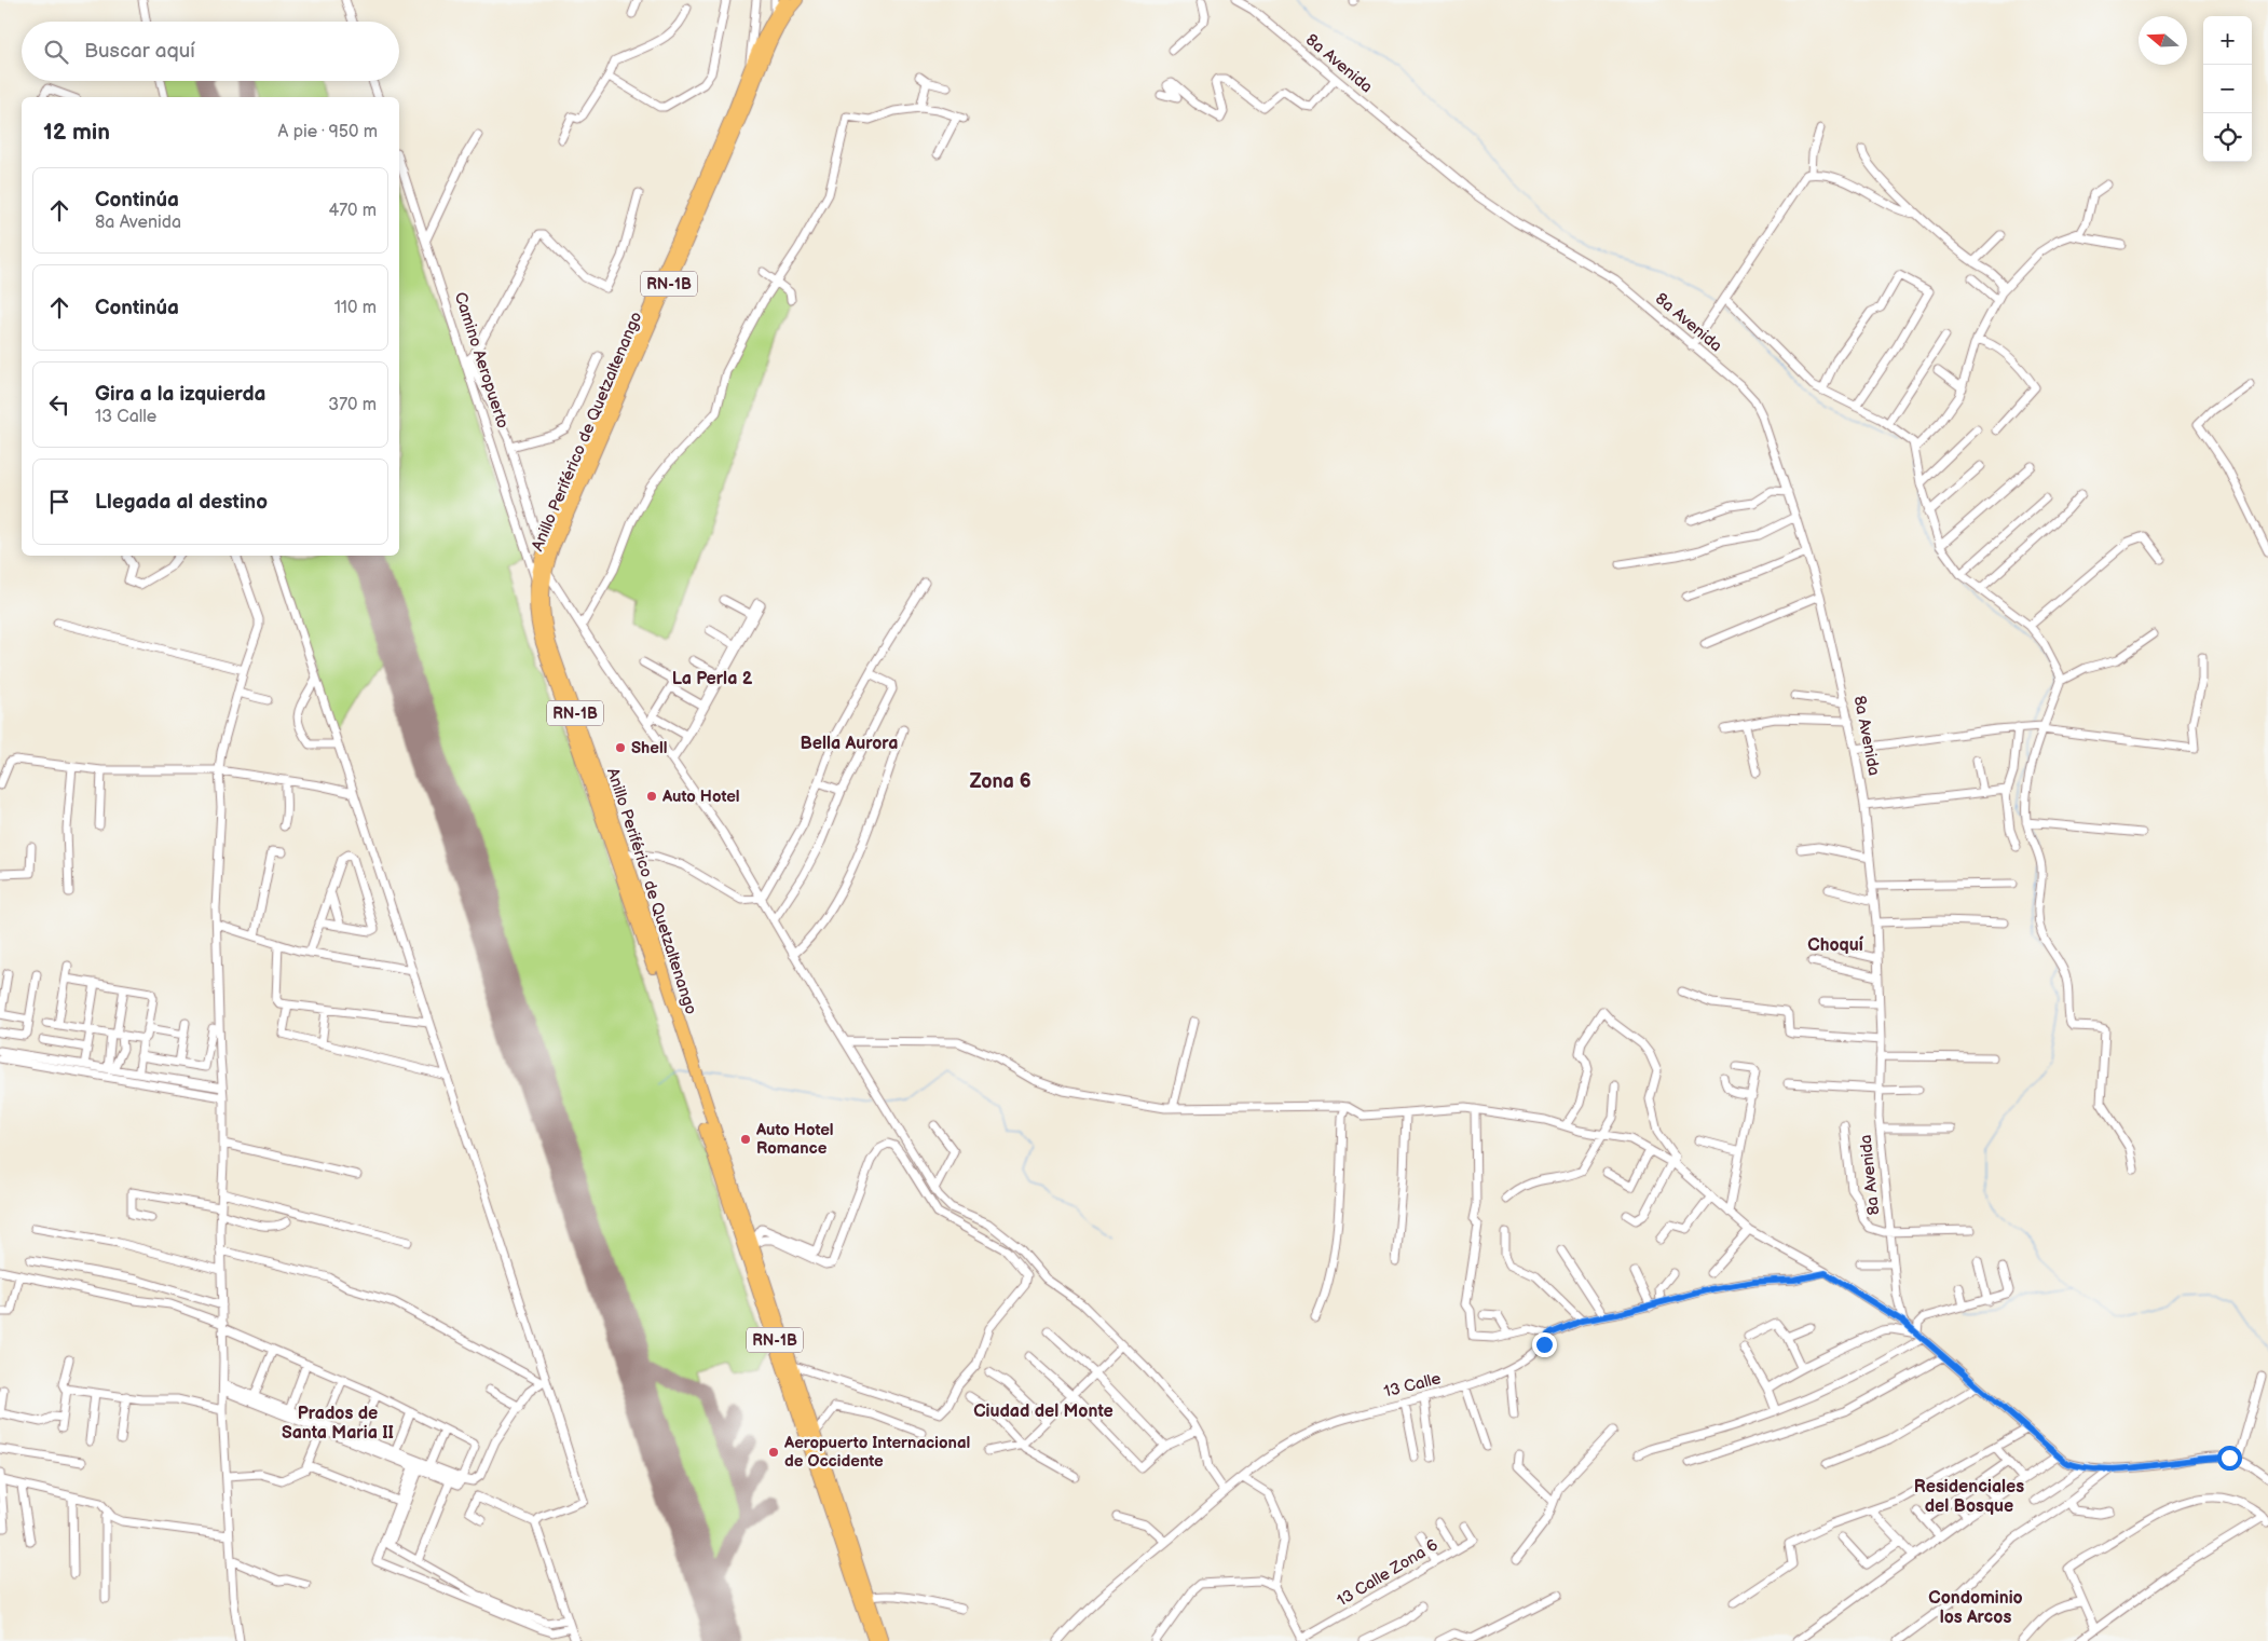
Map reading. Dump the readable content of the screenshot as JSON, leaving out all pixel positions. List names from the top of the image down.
{
  "streets": {
    "highway": ["RN-1B", "Anillo Periférico de Quetzaltenango"],
    "street": [
      "8a Avenida",
      "Camino Aeropuerto",
      "13 Calle",
      "13 Calle Zona 6"
    ]
  },
  "crossings": [
    ["Camino Aeropuerto", "Anillo Periférico de Quetzaltenango"]
  ],
  "districts": [
    "La Perla 2",
    "Bella Aurora",
    "Zona 6",
    "Choquí",
    "Ciudad del Monte",
    "Prados de Santa Maria II",
    "Residenciales del Bosque",
    "Condominio los Arcos"
  ],
  "places": [
    "Shell",
    "Auto Hotel",
    "Auto Hotel Romance",
    "Aeropuerto Internacional de Occidente"
  ],
  "north": "left",
  "page": {
    "map_buttons": ["+", "−"],
    "search": "Buscar aquí",
    "heading": ["12 min", "A pie · 950 m"],
    "list": [
      ["Continúa", "8a Avenida", "470 m"],
      ["Continúa", "110 m"],
      ["Gira a la izquierda", "13 Calle", "370 m"],
      "Llegada al destino"
    ]
  }
}
